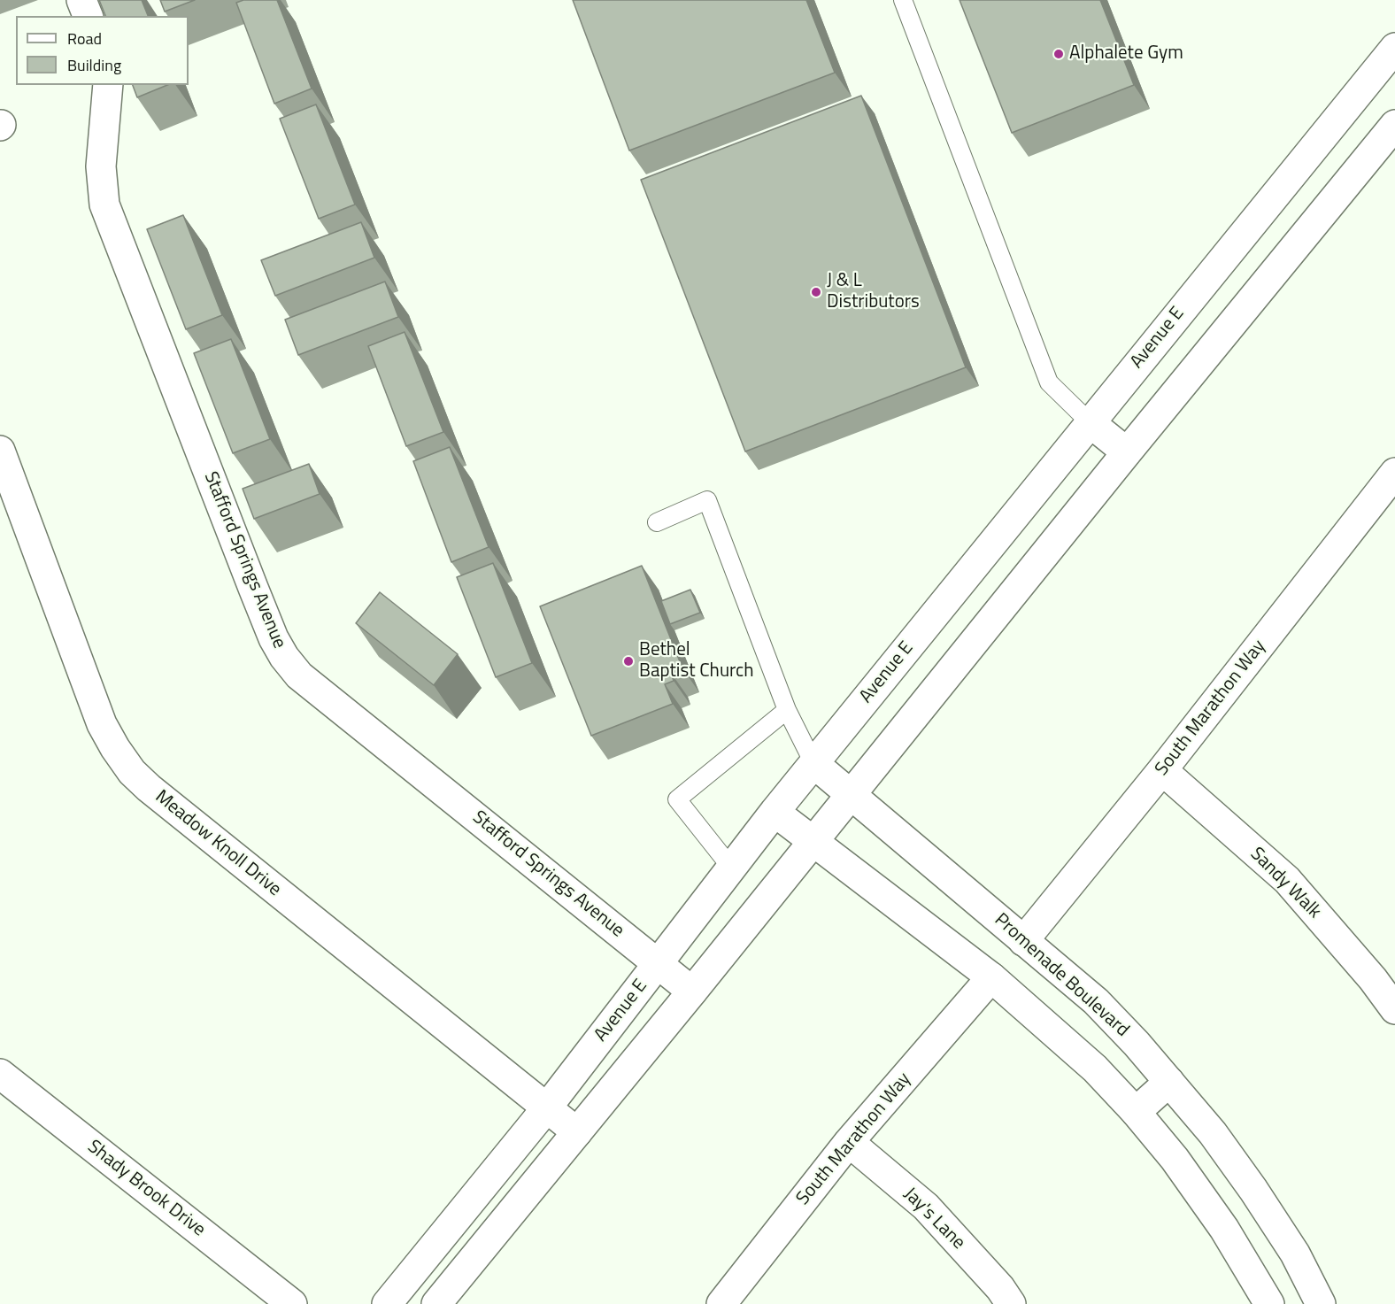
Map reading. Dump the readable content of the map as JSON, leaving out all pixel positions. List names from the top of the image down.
{
  "streets": {
    "street": [
      "Avenue E",
      "Stafford Springs Avenue",
      "South Marathon Way",
      "Meadow Knoll Drive",
      "Sandy Walk",
      "Promenade Boulevard",
      "Shady Brook Drive",
      "Jay's Lane"
    ]
  },
  "crossings": [
    ["Avenue E", "Stafford Springs Avenue"],
    ["Avenue E", "Meadow Knoll Drive"],
    ["Avenue E", "Promenade Boulevard"],
    ["South Marathon Way", "Sandy Walk"],
    ["South Marathon Way", "Promenade Boulevard"],
    ["South Marathon Way", "Jay's Lane"]
  ],
  "places": ["Alphalete Gym", "J & L Distributors", "Bethel Baptist Church"],
  "legend": ["Road", "Building"]
}
